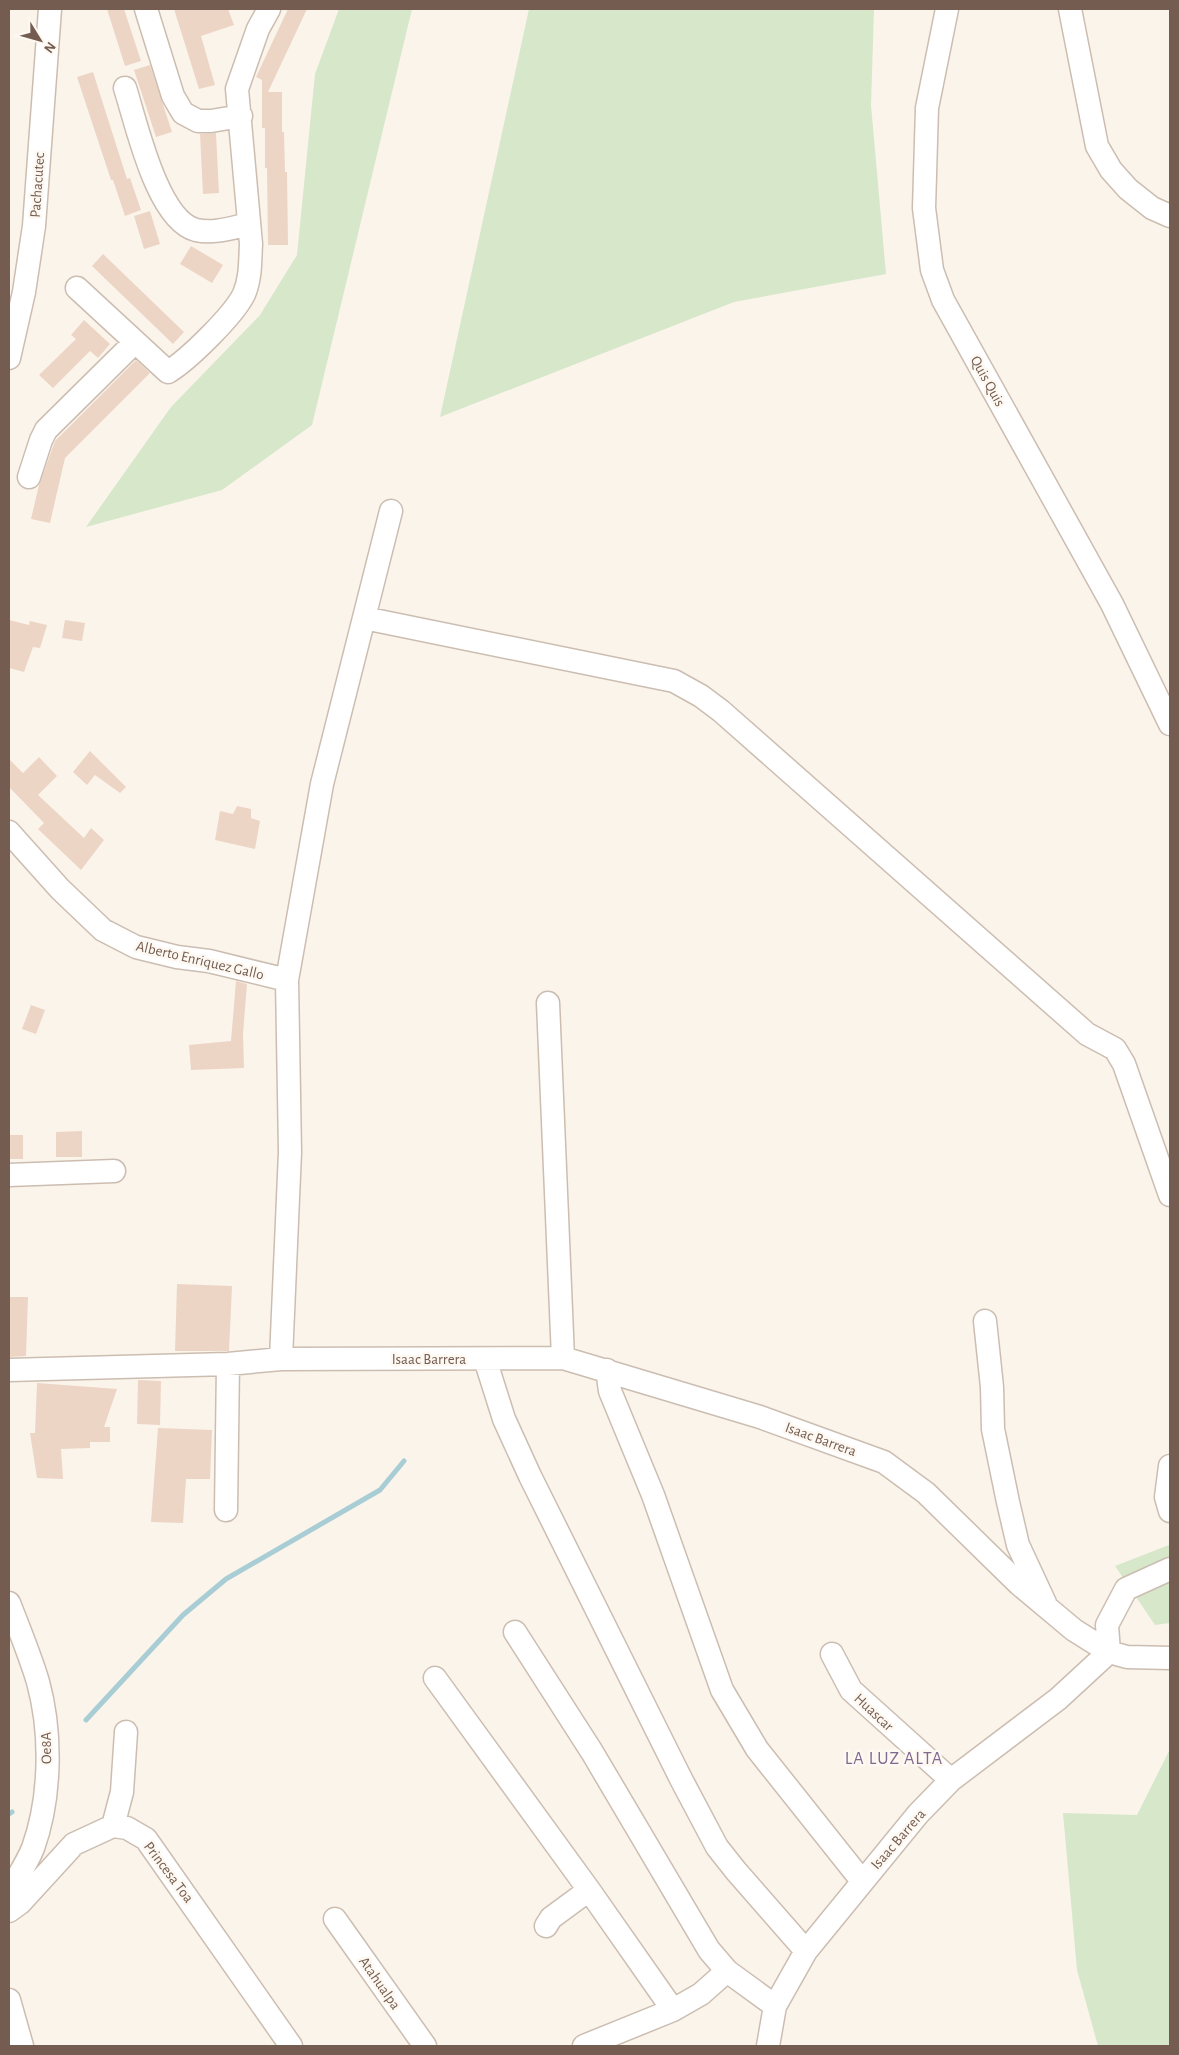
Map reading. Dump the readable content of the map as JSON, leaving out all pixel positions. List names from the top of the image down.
{
  "streets": {
    "street": [
      "Pachacutec",
      "Quis Quis",
      "Alberto Enriquez Gallo",
      "Isaac Barrera",
      "Huascar",
      "Oe8A",
      "Princesa Toa",
      "Atahualpa"
    ]
  },
  "crossings": [
    ["Isaac Barrera", "Huascar"]
  ],
  "districts": ["LA LUZ ALTA"],
  "north": "bottom right"
}
